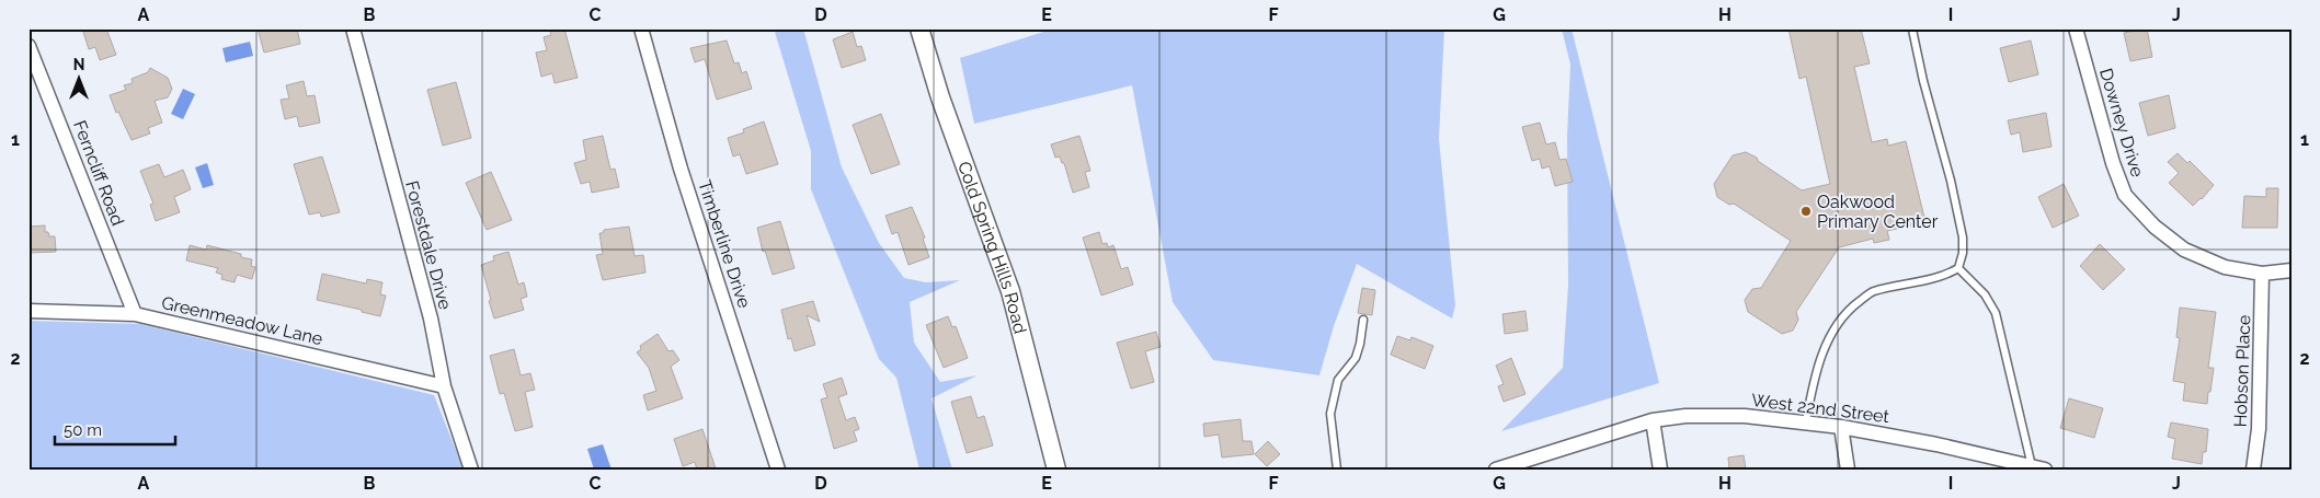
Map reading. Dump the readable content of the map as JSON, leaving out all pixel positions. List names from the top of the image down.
{
  "streets": {
    "street": [
      "Downey Drive",
      "Ferncliff Road",
      "Timberline Drive",
      "Forestdale Drive",
      "Cold Spring Hills Road",
      "Greenmeadow Lane",
      "Hobson Place",
      "West 22nd Street"
    ]
  },
  "crossings": [
    ["Downey Drive", "Hobson Place"],
    ["Ferncliff Road", "Greenmeadow Lane"],
    ["Forestdale Drive", "Greenmeadow Lane"]
  ],
  "places": ["Oakwood Primary Center"],
  "scale_bar": "50 m",
  "north": "top",
  "grid": {
    "columns": [
      "A",
      "B",
      "C",
      "D",
      "E",
      "F",
      "G",
      "H",
      "I",
      "J"
    ],
    "rows": ["1", "2"]
  }
}
